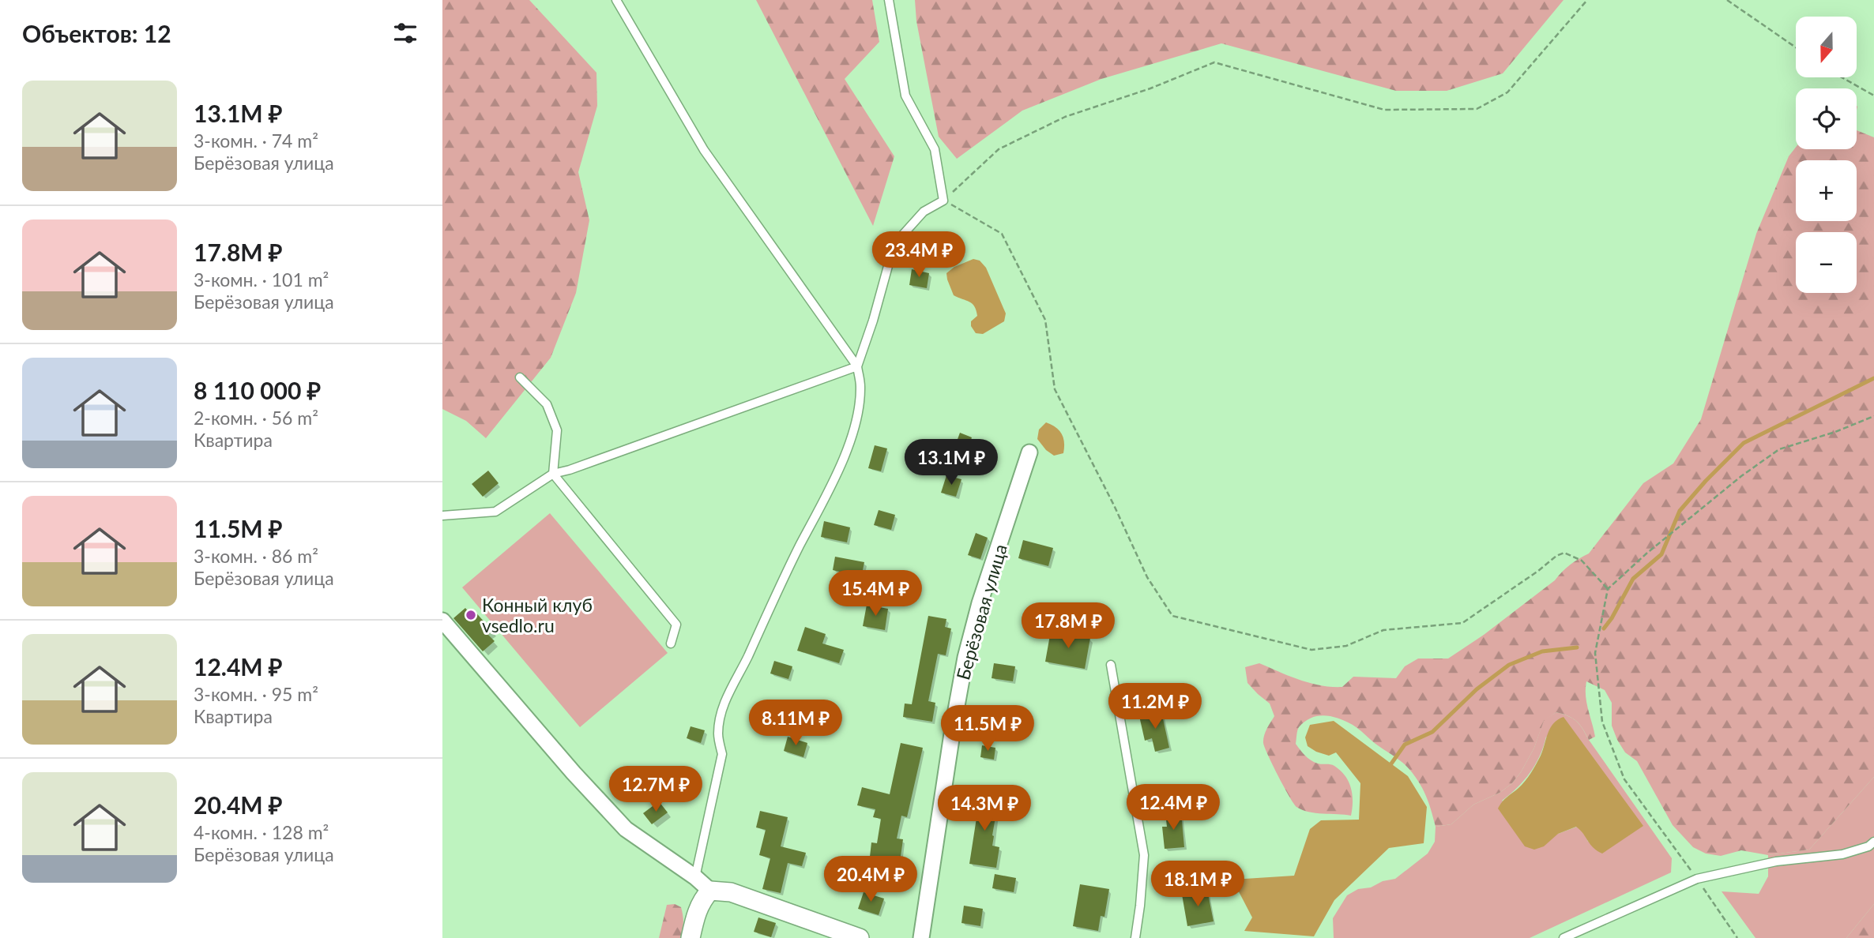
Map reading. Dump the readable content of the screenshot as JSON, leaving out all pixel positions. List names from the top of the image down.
{
  "streets": {
    "street": ["Берёзовая улица"]
  },
  "places": ["Конный клуб vsedlo.ru"],
  "north": "bottom",
  "page": {
    "heading": "Объектов: 12",
    "map_buttons": ["+", "−"],
    "list": [
      {
        "name": "13.1M ₽",
        "note": "3-комн. · 74 m² · Берёзовая улица"
      },
      {
        "name": "17.8M ₽",
        "note": "3-комн. · 101 m² · Берёзовая улица"
      },
      {
        "name": "8 110 000 ₽",
        "note": "2-комн. · 56 m² · Квартира"
      },
      {
        "name": "11.5M ₽",
        "note": "3-комн. · 86 m² · Берёзовая улица"
      },
      {
        "name": "12.4M ₽",
        "note": "3-комн. · 95 m² · Квартира"
      },
      {
        "name": "20.4M ₽",
        "note": "4-комн. · 128 m² · Берёзовая улица"
      }
    ],
    "price": [
      "23.4M ₽",
      "13.1M ₽",
      "15.4M ₽",
      "17.8M ₽",
      "11.2M ₽",
      "8.11M ₽",
      "11.5M ₽",
      "12.7M ₽",
      "12.4M ₽",
      "14.3M ₽",
      "20.4M ₽",
      "18.1M ₽"
    ]
  }
}
